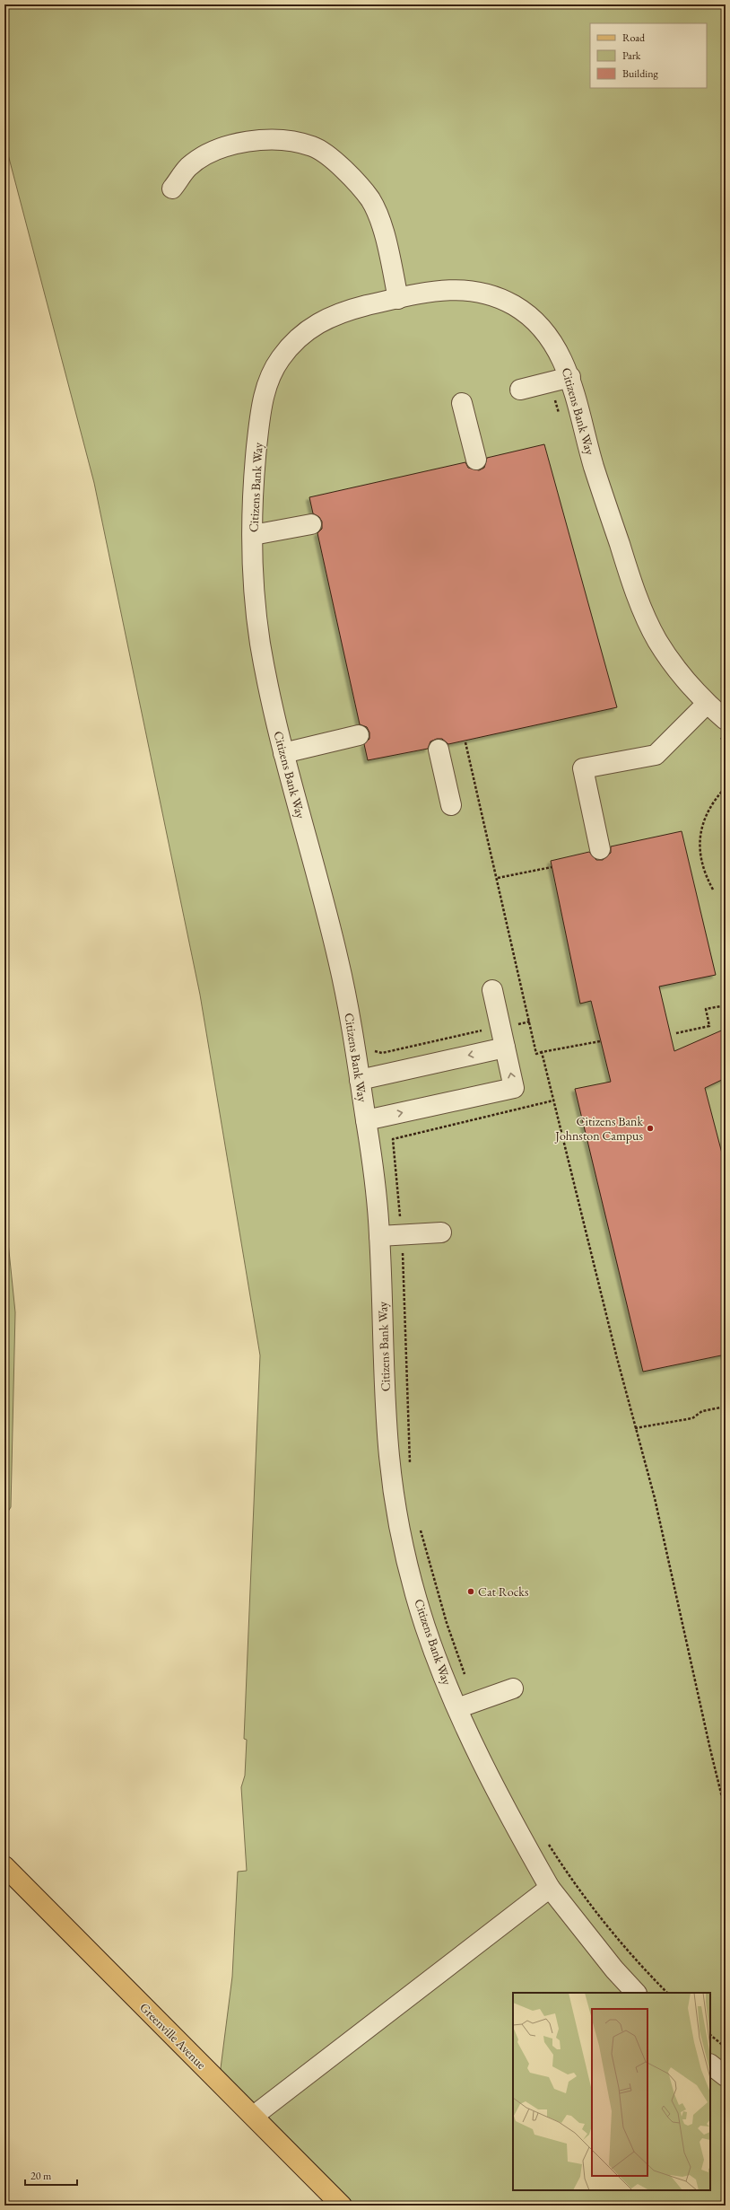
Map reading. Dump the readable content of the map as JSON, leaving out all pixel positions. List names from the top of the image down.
{
  "streets": {
    "main road": ["Greenville Avenue"],
    "lane": ["Citizens Bank Way"]
  },
  "places": ["Citizens Bank Johnston Campus", "Cat Rocks"],
  "legend": ["Road", "Park", "Building"],
  "scale_bar": "20 m"
}
